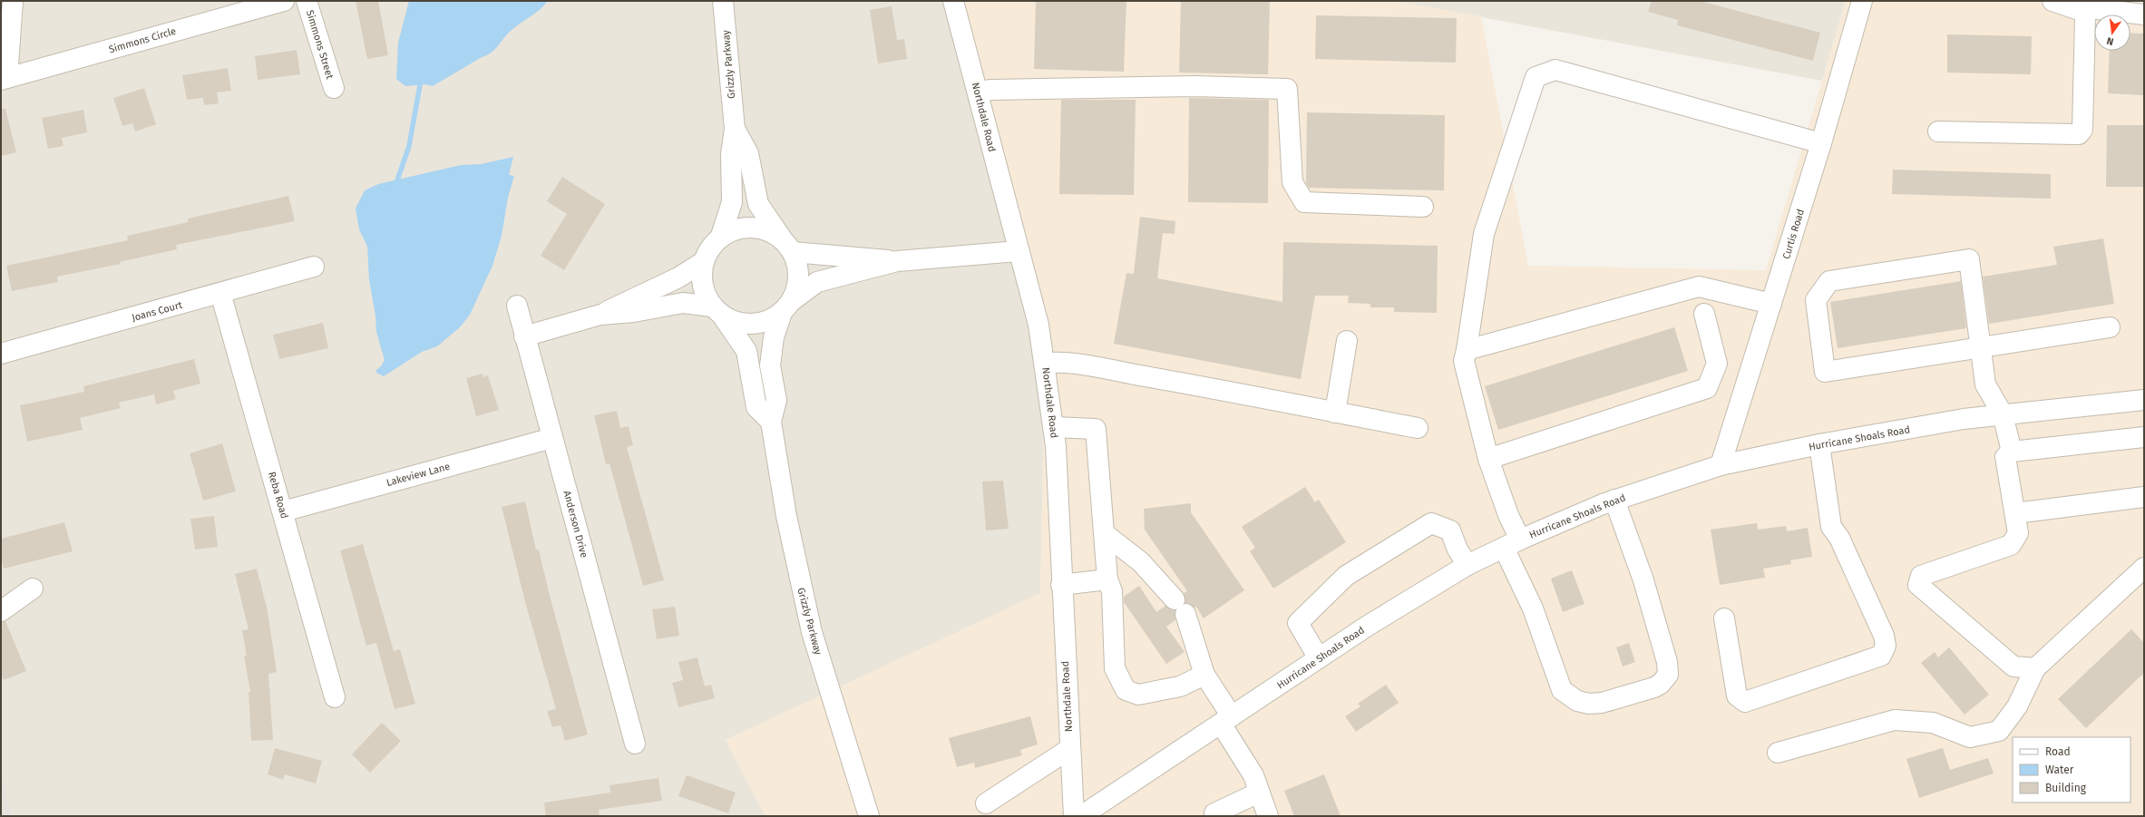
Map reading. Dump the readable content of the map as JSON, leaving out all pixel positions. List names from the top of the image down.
{
  "streets": {
    "street": [
      "Simmons Circle",
      "Simmons Street",
      "Grizzly Parkway",
      "Northdale Road",
      "Curtis Road",
      "Joans Court",
      "Hurricane Shoals Road",
      "Lakeview Lane",
      "Reba Road",
      "Anderson Drive"
    ]
  },
  "crossings": [
    ["Curtis Road", "Hurricane Shoals Road"],
    ["Joans Court", "Reba Road"],
    ["Lakeview Lane", "Reba Road"],
    ["Lakeview Lane", "Anderson Drive"]
  ],
  "legend": ["Road", "Water", "Building"],
  "north": "bottom"
}
